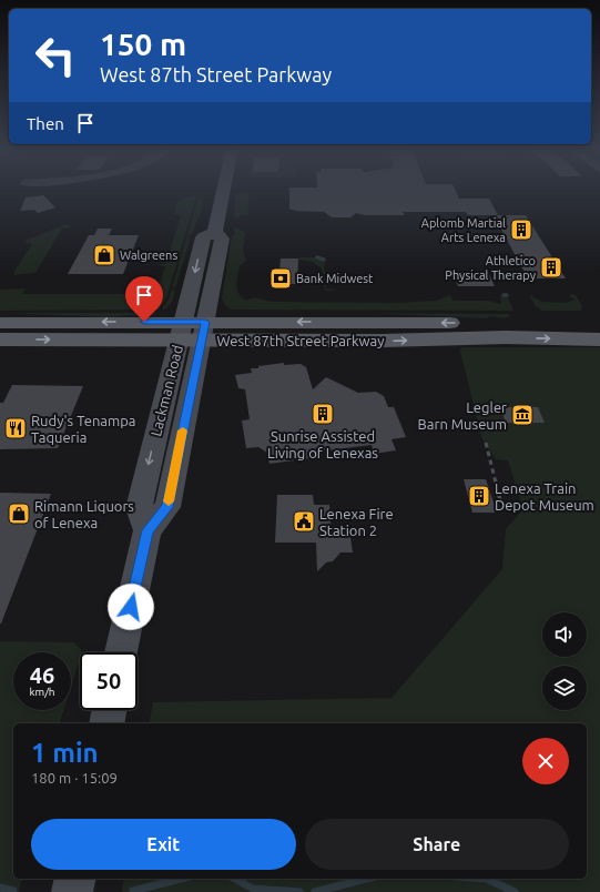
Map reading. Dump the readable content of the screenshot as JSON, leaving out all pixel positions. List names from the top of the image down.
{
  "streets": {
    "main road": ["West 87th Street Parkway", "Lackman Road"]
  },
  "crossings": [
    ["West 87th Street Parkway", "Lackman Road"]
  ],
  "places": {
    "building": [
      "Aplomb Martial Arts Lenexa",
      "Athletico Physical Therapy",
      "Sunrise Assisted Living of Lenexas",
      "Lenexa Train Depot Museum"
    ],
    "shop": ["Walgreens", "Rimann Liquors of Lenexa"],
    "bank": ["Bank Midwest"],
    "museum": ["Legler Barn Museum"],
    "restaurant": ["Rudy's Tenampa Taqueria"],
    "public building": ["Lenexa Fire Station 2"]
  },
  "page": {
    "turn": ["150 m", "West 87th Street Parkway"],
    "then": "Then",
    "speed": "46 km/h",
    "limit": "50",
    "heading": ["1 min", "180 m · 15:09"],
    "buttons": ["Exit", "Share"]
  }
}
